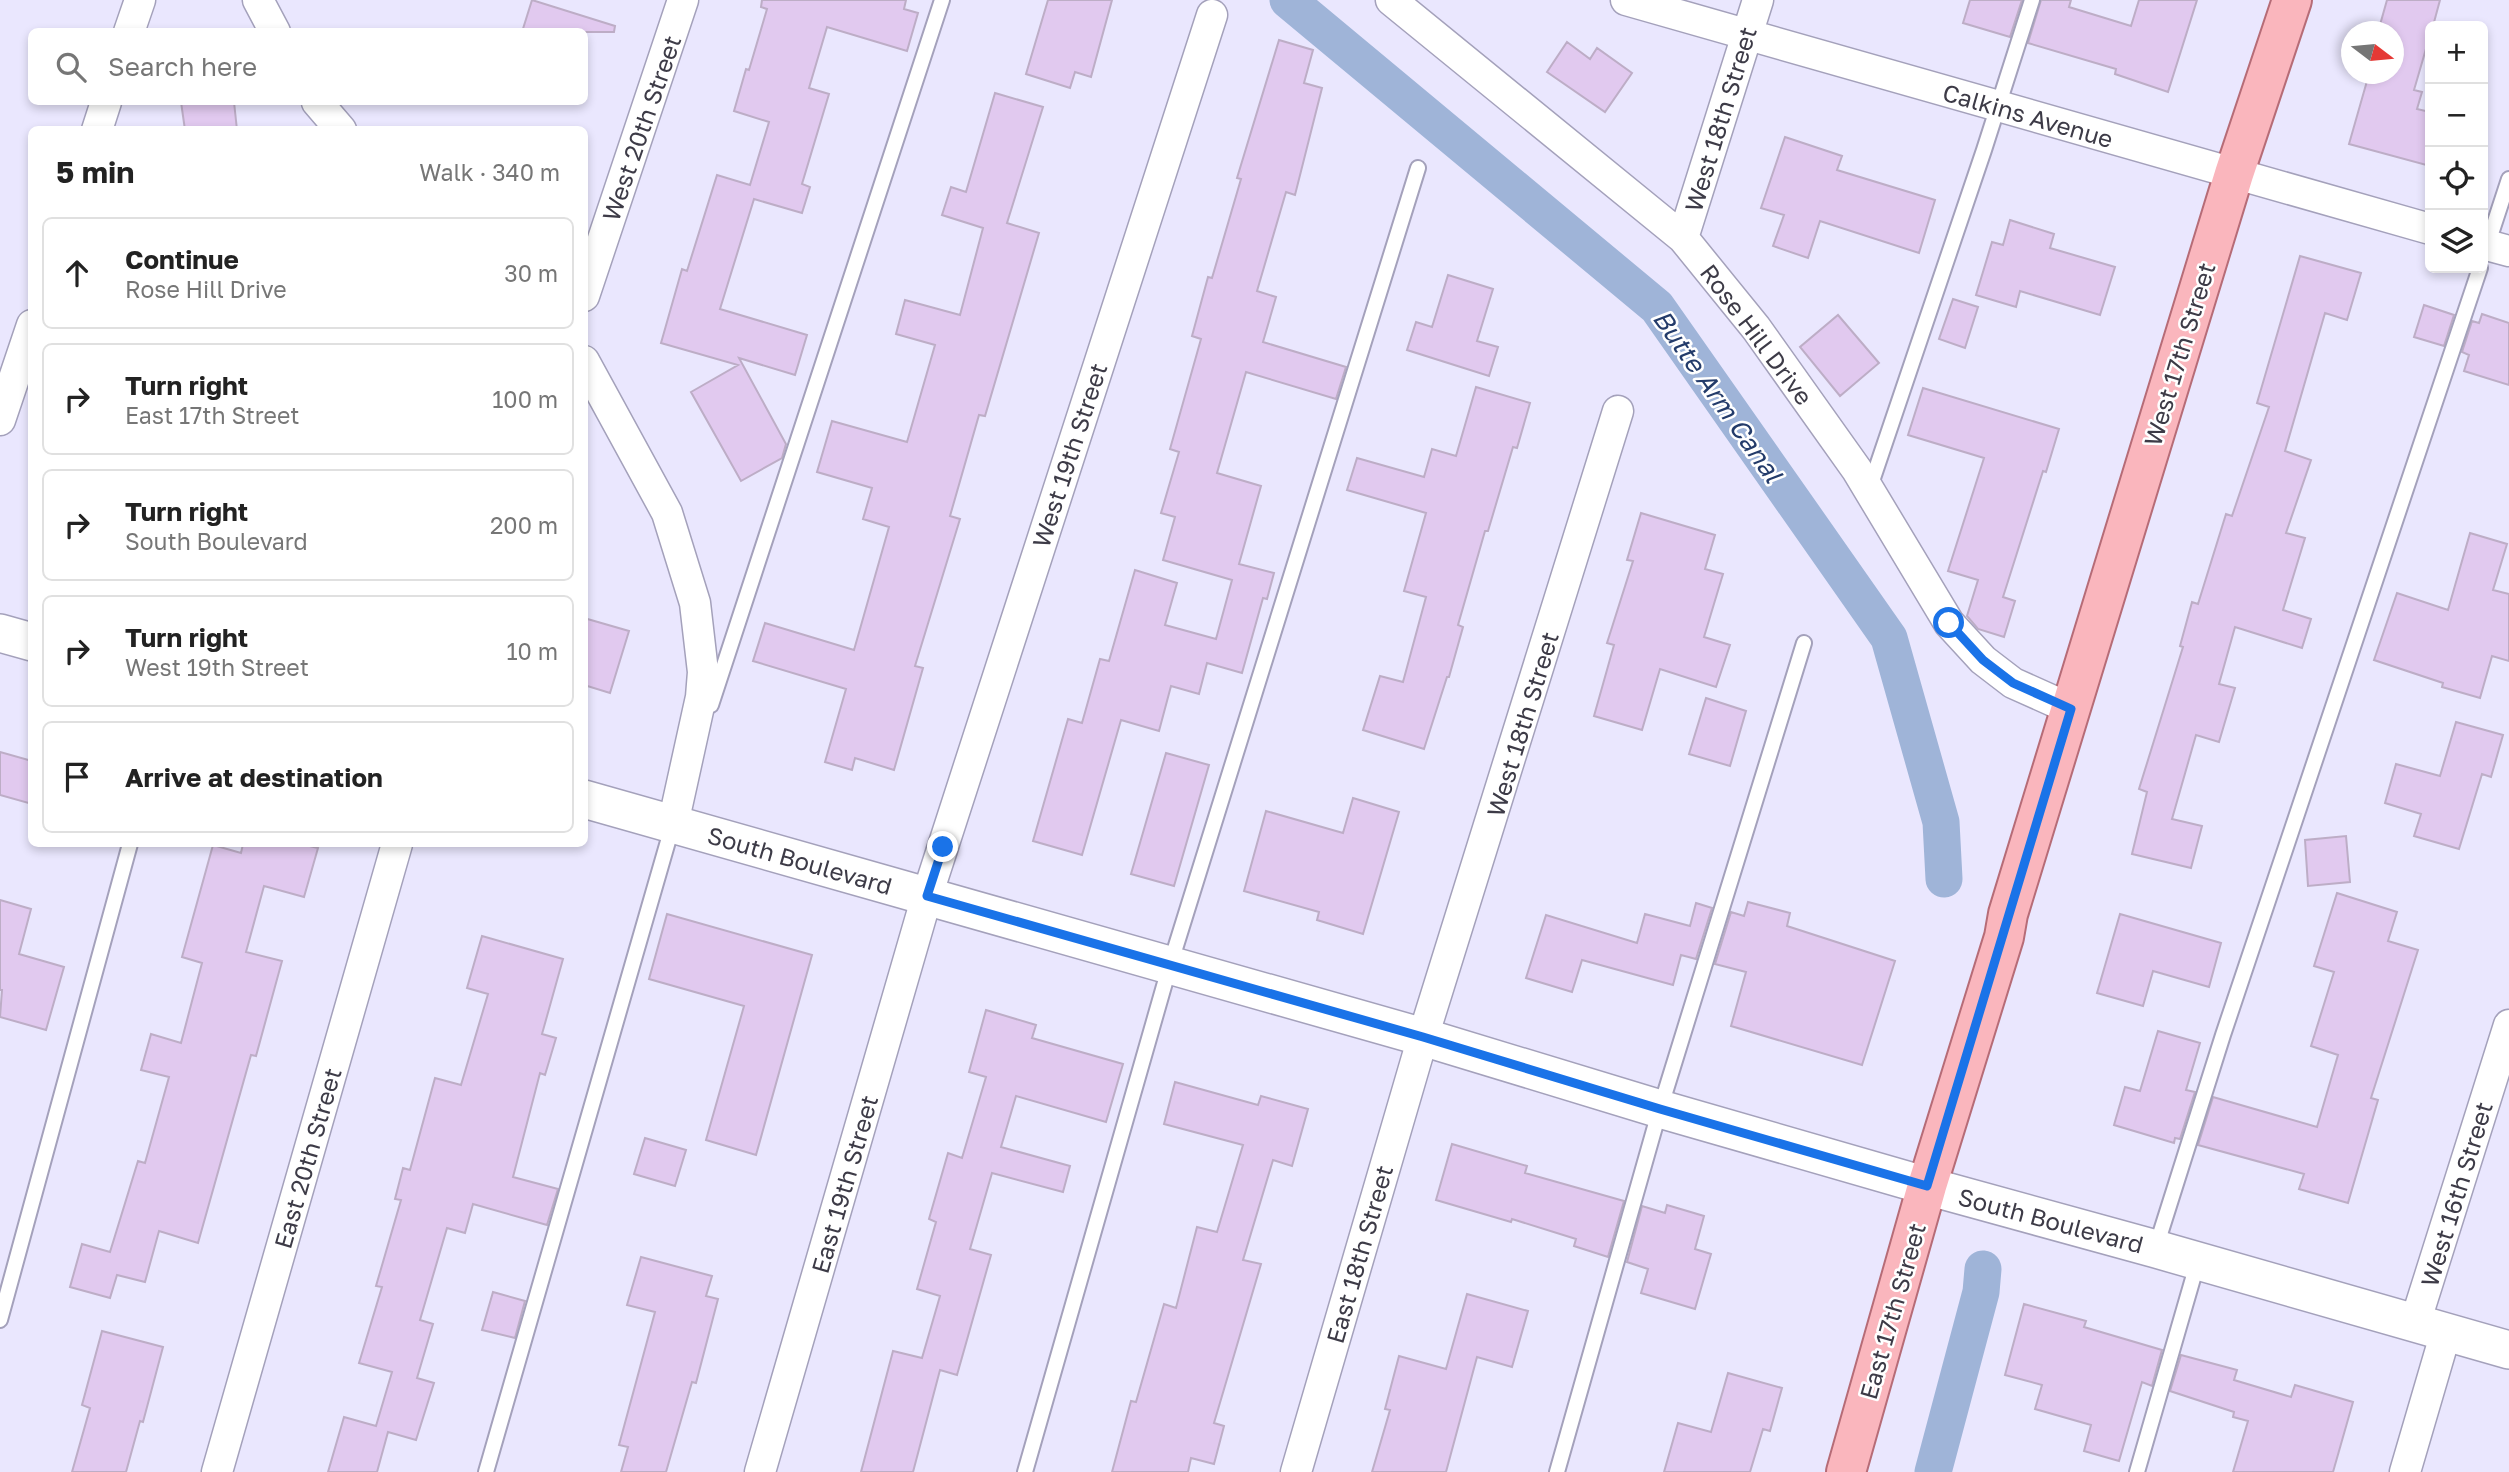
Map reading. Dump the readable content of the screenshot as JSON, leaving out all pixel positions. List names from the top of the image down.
{
  "streets": {
    "main road": ["West 17th Street", "East 17th Street"],
    "street": [
      "Calkins Avenue",
      "West 18th Street",
      "West 20th Street",
      "Rose Hill Drive",
      "West 19th Street",
      "South Boulevard",
      "East 20th Street",
      "East 19th Street",
      "West 16th Street",
      "East 18th Street"
    ]
  },
  "crossings": [
    ["Calkins Avenue", "West 18th Street"],
    ["Calkins Avenue", "West 17th Street"],
    ["West 18th Street", "Rose Hill Drive"],
    ["West 18th Street", "South Boulevard"],
    ["West 18th Street", "East 18th Street"],
    ["Rose Hill Drive", "West 17th Street"],
    ["Rose Hill Drive", "East 17th Street"],
    ["West 17th Street", "East 17th Street"],
    ["West 19th Street", "South Boulevard"],
    ["West 19th Street", "East 19th Street"],
    ["South Boulevard", "East 19th Street"],
    ["South Boulevard", "West 16th Street"],
    ["South Boulevard", "East 18th Street"],
    ["South Boulevard", "East 17th Street"]
  ],
  "water": ["Butte Arm Canal"],
  "north": "right",
  "page": {
    "map_buttons": ["+", "−"],
    "search": "Search here",
    "heading": ["5 min", "Walk · 340 m"],
    "list": [
      ["Continue", "Rose Hill Drive", "30 m"],
      ["Turn right", "East 17th Street", "100 m"],
      ["Turn right", "South Boulevard", "200 m"],
      ["Turn right", "West 19th Street", "10 m"],
      "Arrive at destination"
    ]
  }
}
